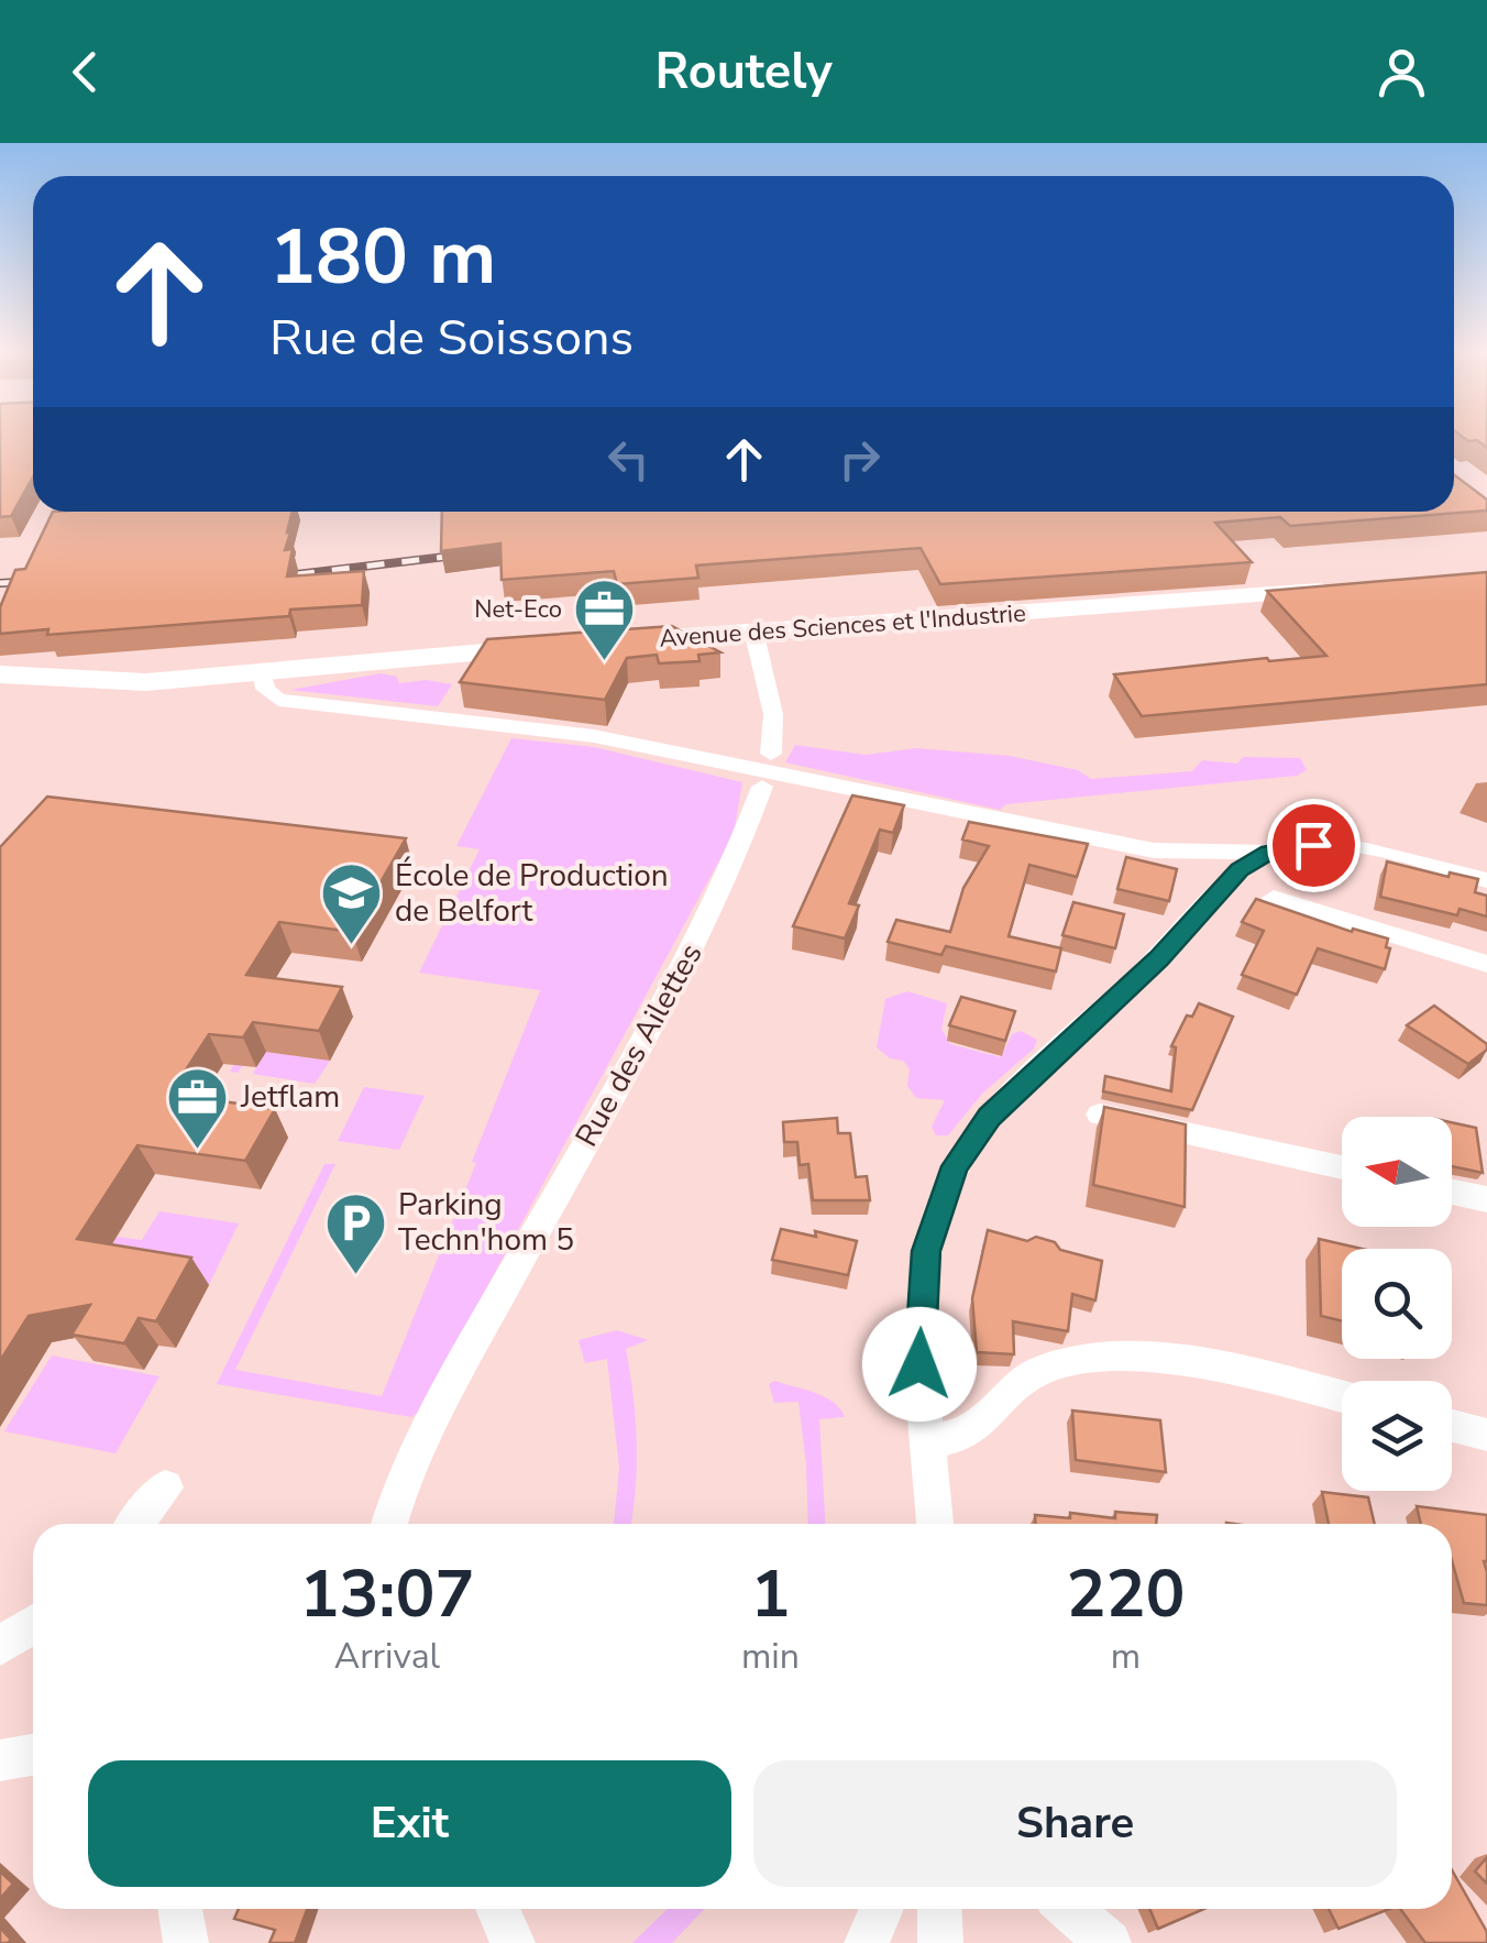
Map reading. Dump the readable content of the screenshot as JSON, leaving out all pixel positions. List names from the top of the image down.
{
  "streets": {
    "street": ["Avenue des Sciences et l'Industrie", "Rue des Ailettes"]
  },
  "places": {
    "office": ["Net-Eco", "Jetflam"],
    "school or university": ["École de Production de Belfort"],
    "parking": ["Parking Techn'hom 5"]
  },
  "north": "left",
  "page": {
    "header": "Routely",
    "turn": ["180 m", "Rue de Soissons"],
    "eta": [
      "13:07",
      "Arrival",
      "1",
      "min",
      "220",
      "m"
    ],
    "buttons": ["Exit", "Share"]
  }
}
